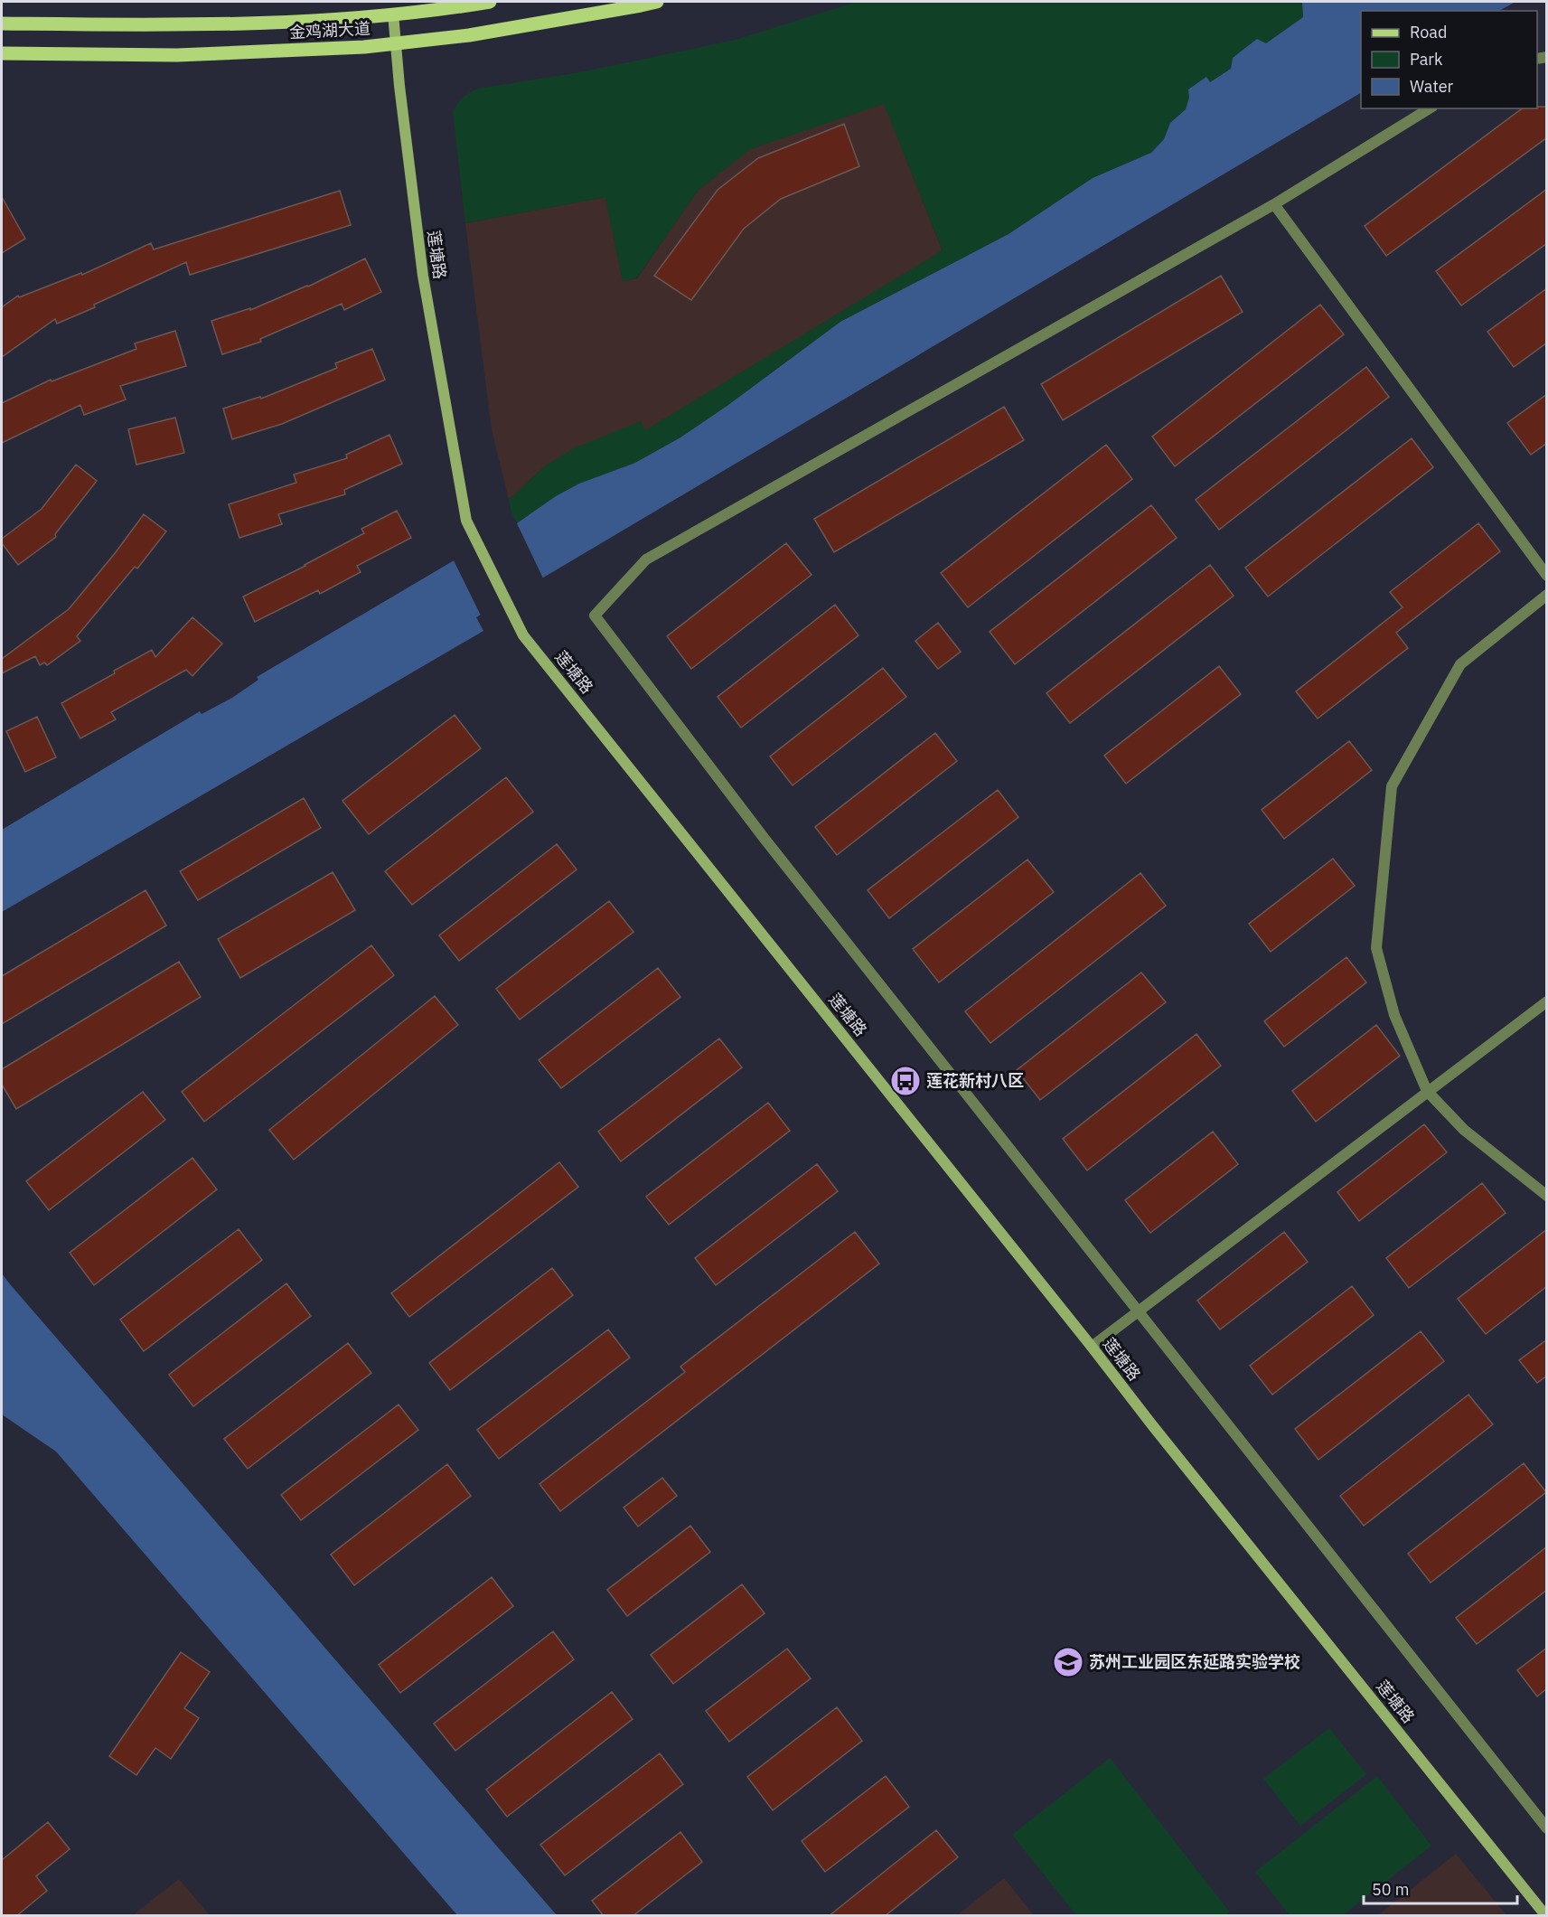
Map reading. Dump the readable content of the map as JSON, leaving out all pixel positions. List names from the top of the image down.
{
  "streets": {
    "main road": ["金鸡湖大道"],
    "street": ["莲塘路"]
  },
  "crossings": [
    ["金鸡湖大道", "莲塘路"]
  ],
  "places": {
    "bus stop": ["莲花新村八区"],
    "school or university": ["苏州工业园区东延路实验学校"]
  },
  "legend": ["Road", "Park", "Water"],
  "scale_bar": "50 m"
}
